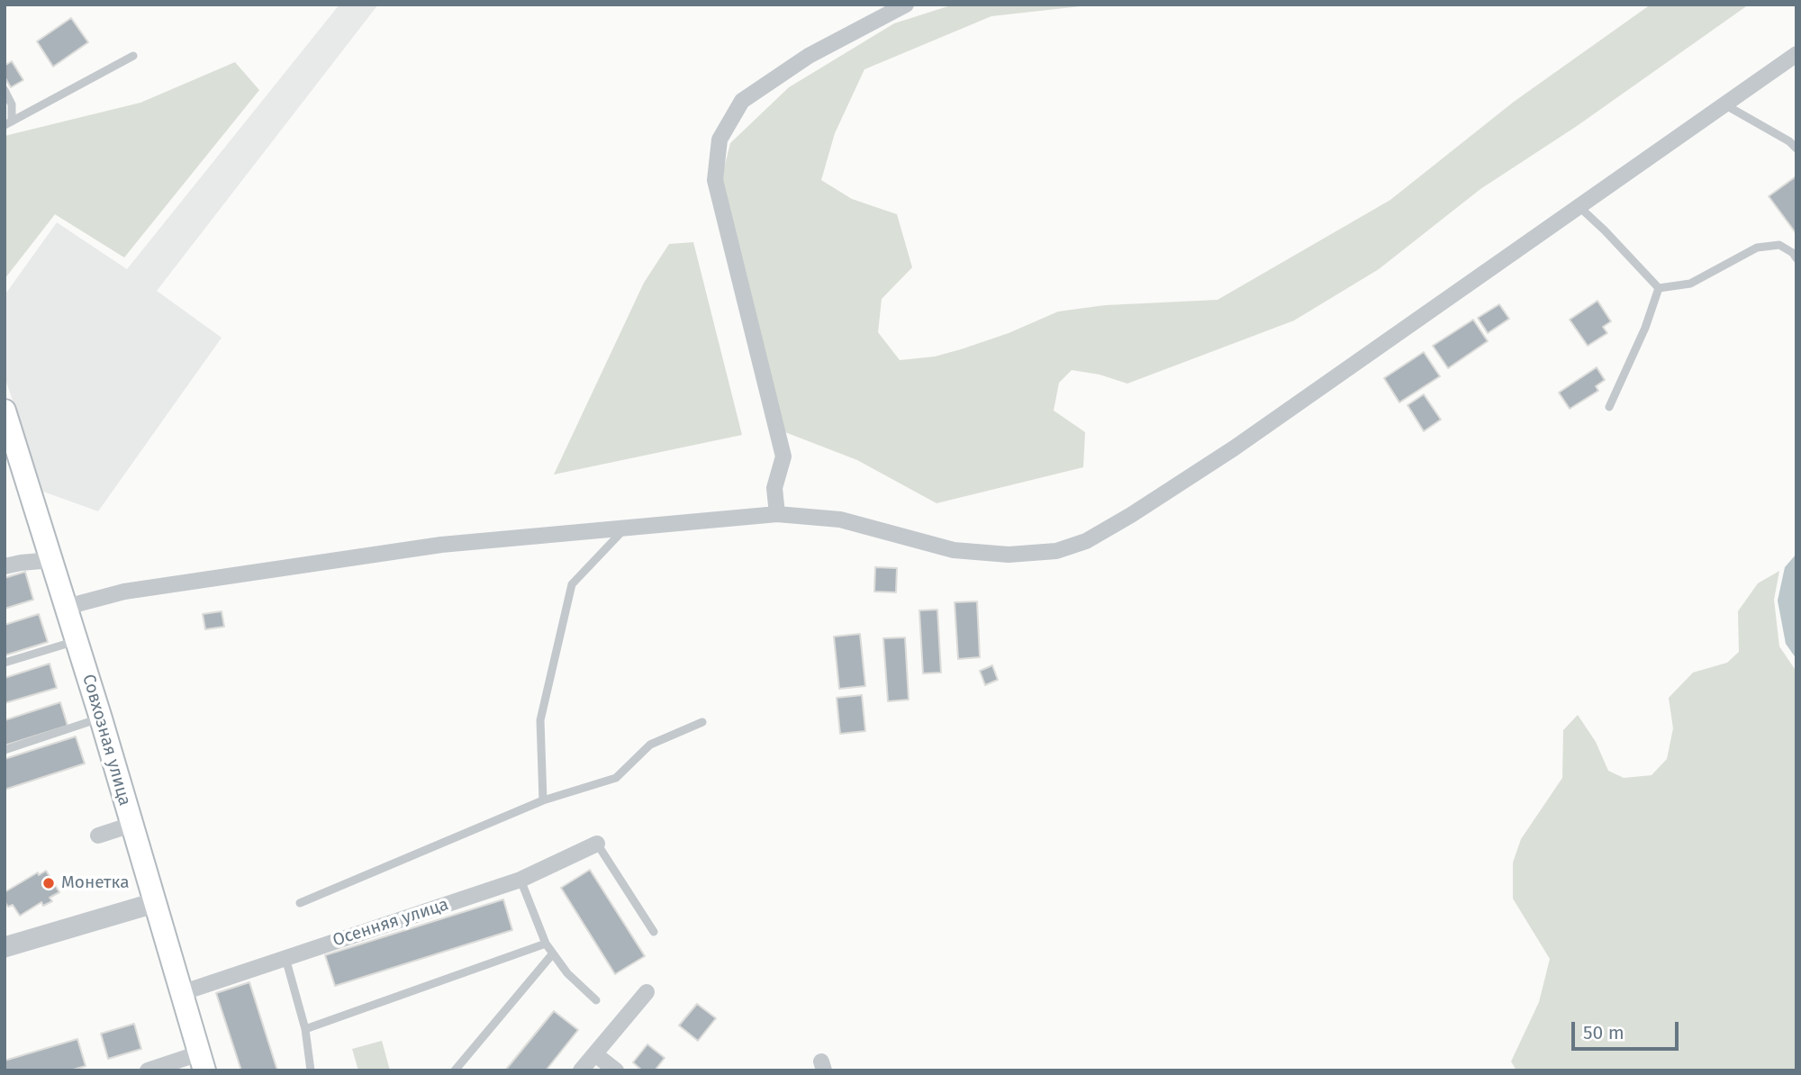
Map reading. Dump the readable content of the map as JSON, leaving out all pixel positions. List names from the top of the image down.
{
  "streets": {
    "main road": ["Совхозная улица"],
    "street": ["Осенняя улица"]
  },
  "crossings": [
    ["Совхозная улица", "Осенняя улица"]
  ],
  "places": ["Монетка"],
  "scale_bar": "50 m"
}
